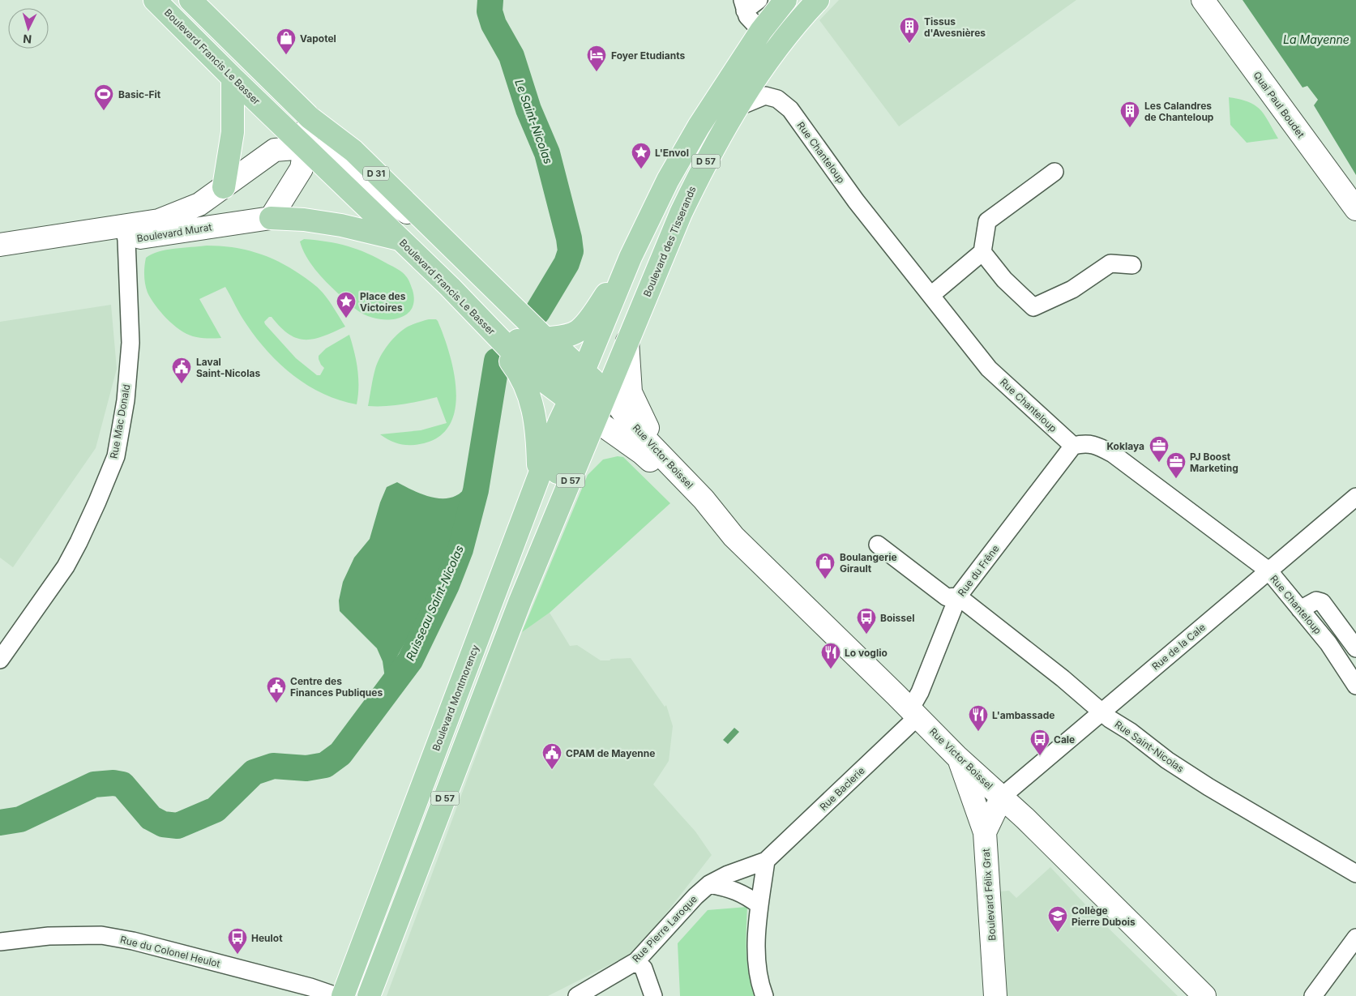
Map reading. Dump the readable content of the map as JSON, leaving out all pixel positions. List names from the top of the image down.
{
  "streets": {
    "main road": [
      "Boulevard Francis Le Basser",
      "D 57",
      "D 31",
      "Boulevard des Tisserands",
      "Boulevard Montmorency"
    ],
    "street": [
      "Quai Paul Boudet",
      "Rue Chanteloup",
      "Boulevard Murat",
      "Rue Mac Donald",
      "Rue Victor Boissel",
      "Rue du Frêne",
      "Rue de la Cale",
      "Rue Saint-Nicolas",
      "Rue Baclerie",
      "Boulevard Félix Grat",
      "Rue Pierre Laroque",
      "Rue du Colonel Heulot"
    ]
  },
  "crossings": [
    ["Boulevard Francis Le Basser", "Boulevard Murat"],
    ["Rue Chanteloup", "Boulevard des Tisserands"],
    ["Rue Chanteloup", "Rue du Frêne"],
    ["Rue Chanteloup", "Rue de la Cale"],
    ["D 57", "Boulevard des Tisserands"],
    ["D 57", "Rue Victor Boissel"],
    ["D 57", "Boulevard Montmorency"],
    ["Boulevard Murat", "Rue Mac Donald"],
    ["Boulevard des Tisserands", "Rue Victor Boissel"],
    ["Boulevard des Tisserands", "Boulevard Montmorency"],
    ["Rue Victor Boissel", "Rue du Frêne"],
    ["Rue Victor Boissel", "Rue de la Cale"],
    ["Rue Victor Boissel", "Boulevard Montmorency"],
    ["Rue Victor Boissel", "Rue Baclerie"],
    ["Rue Victor Boissel", "Boulevard Félix Grat"],
    ["Rue du Frêne", "Rue Saint-Nicolas"],
    ["Rue du Frêne", "Rue Baclerie"],
    ["Rue de la Cale", "Rue Saint-Nicolas"],
    ["Rue de la Cale", "Boulevard Félix Grat"],
    ["Rue Baclerie", "Rue Pierre Laroque"]
  ],
  "water": ["La Mayenne", "Le Saint-Nicolas", "Ruisseau Saint-Nicolas"],
  "places": {
    "building": ["Tissus d'Avesnières", "Les Calandres de Chanteloup"],
    "shop": ["Vapotel", "Boulangerie Girault"],
    "hotel": ["Foyer Etudiants"],
    "sports": ["Basic-Fit"],
    "place": ["L'Envol", "Place des Victoires"],
    "public building": ["Laval Saint-Nicolas", "Centre des Finances Publiques", "CPAM de Mayenne"],
    "office": ["Koklaya", "PJ Boost Marketing"],
    "bus stop": ["Boissel", "Cale", "Heulot"],
    "restaurant": ["Lo voglio", "L'ambassade"],
    "school or university": ["Collège Pierre Dubois"]
  },
  "north": "bottom"
}
